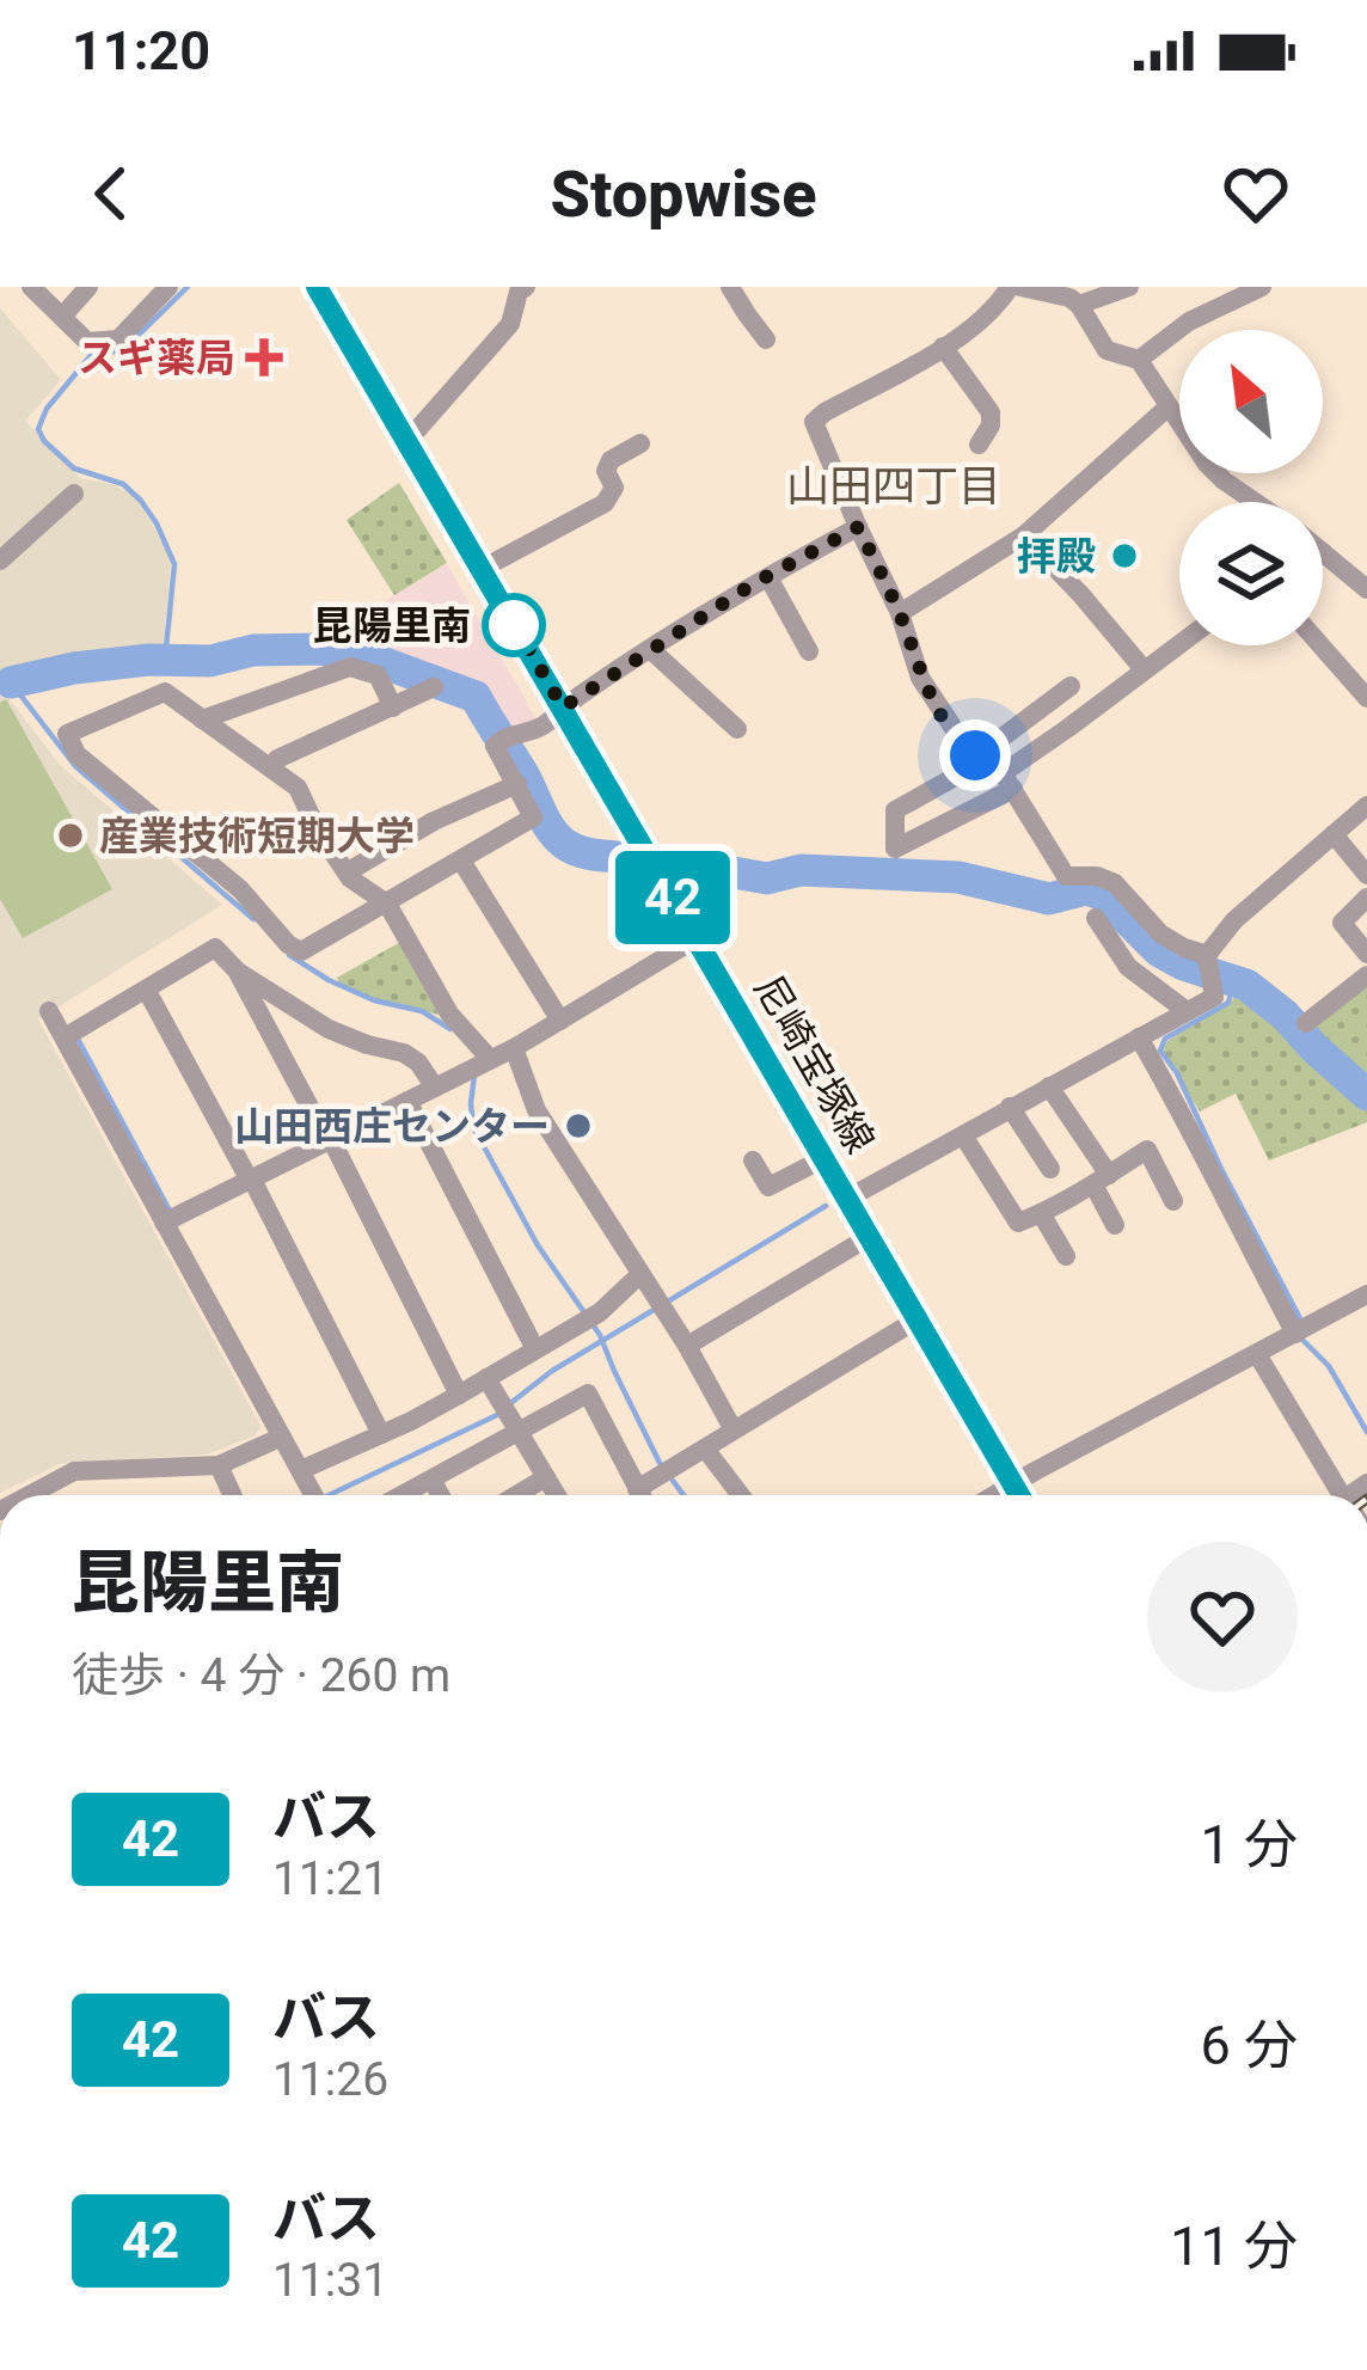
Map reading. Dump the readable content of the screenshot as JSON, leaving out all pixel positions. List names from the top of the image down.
{
  "streets": {
    "main road": ["尼崎宝塚線"]
  },
  "districts": ["山田四丁目"],
  "places": {
    "health": ["スギ薬局"],
    "other": [
      "拝殿",
      "昆陽里南",
      "産業技術短期大学",
      "山田西庄センター"
    ]
  },
  "lines": ["bus line 42"],
  "north": "top left",
  "page": {
    "status": "11:20",
    "header": "Stopwise",
    "on_map": "42",
    "heading": ["昆陽里南", "徒歩 · 4 分 · 260 m"],
    "list": [
      {
        "mark": "42",
        "name": "バス",
        "note": "11:21",
        "value": "1 分"
      },
      {
        "mark": "42",
        "name": "バス",
        "note": "11:26",
        "value": "6 分"
      },
      {
        "mark": "42",
        "name": "バス",
        "note": "11:31",
        "value": "11 分"
      }
    ]
  }
}
